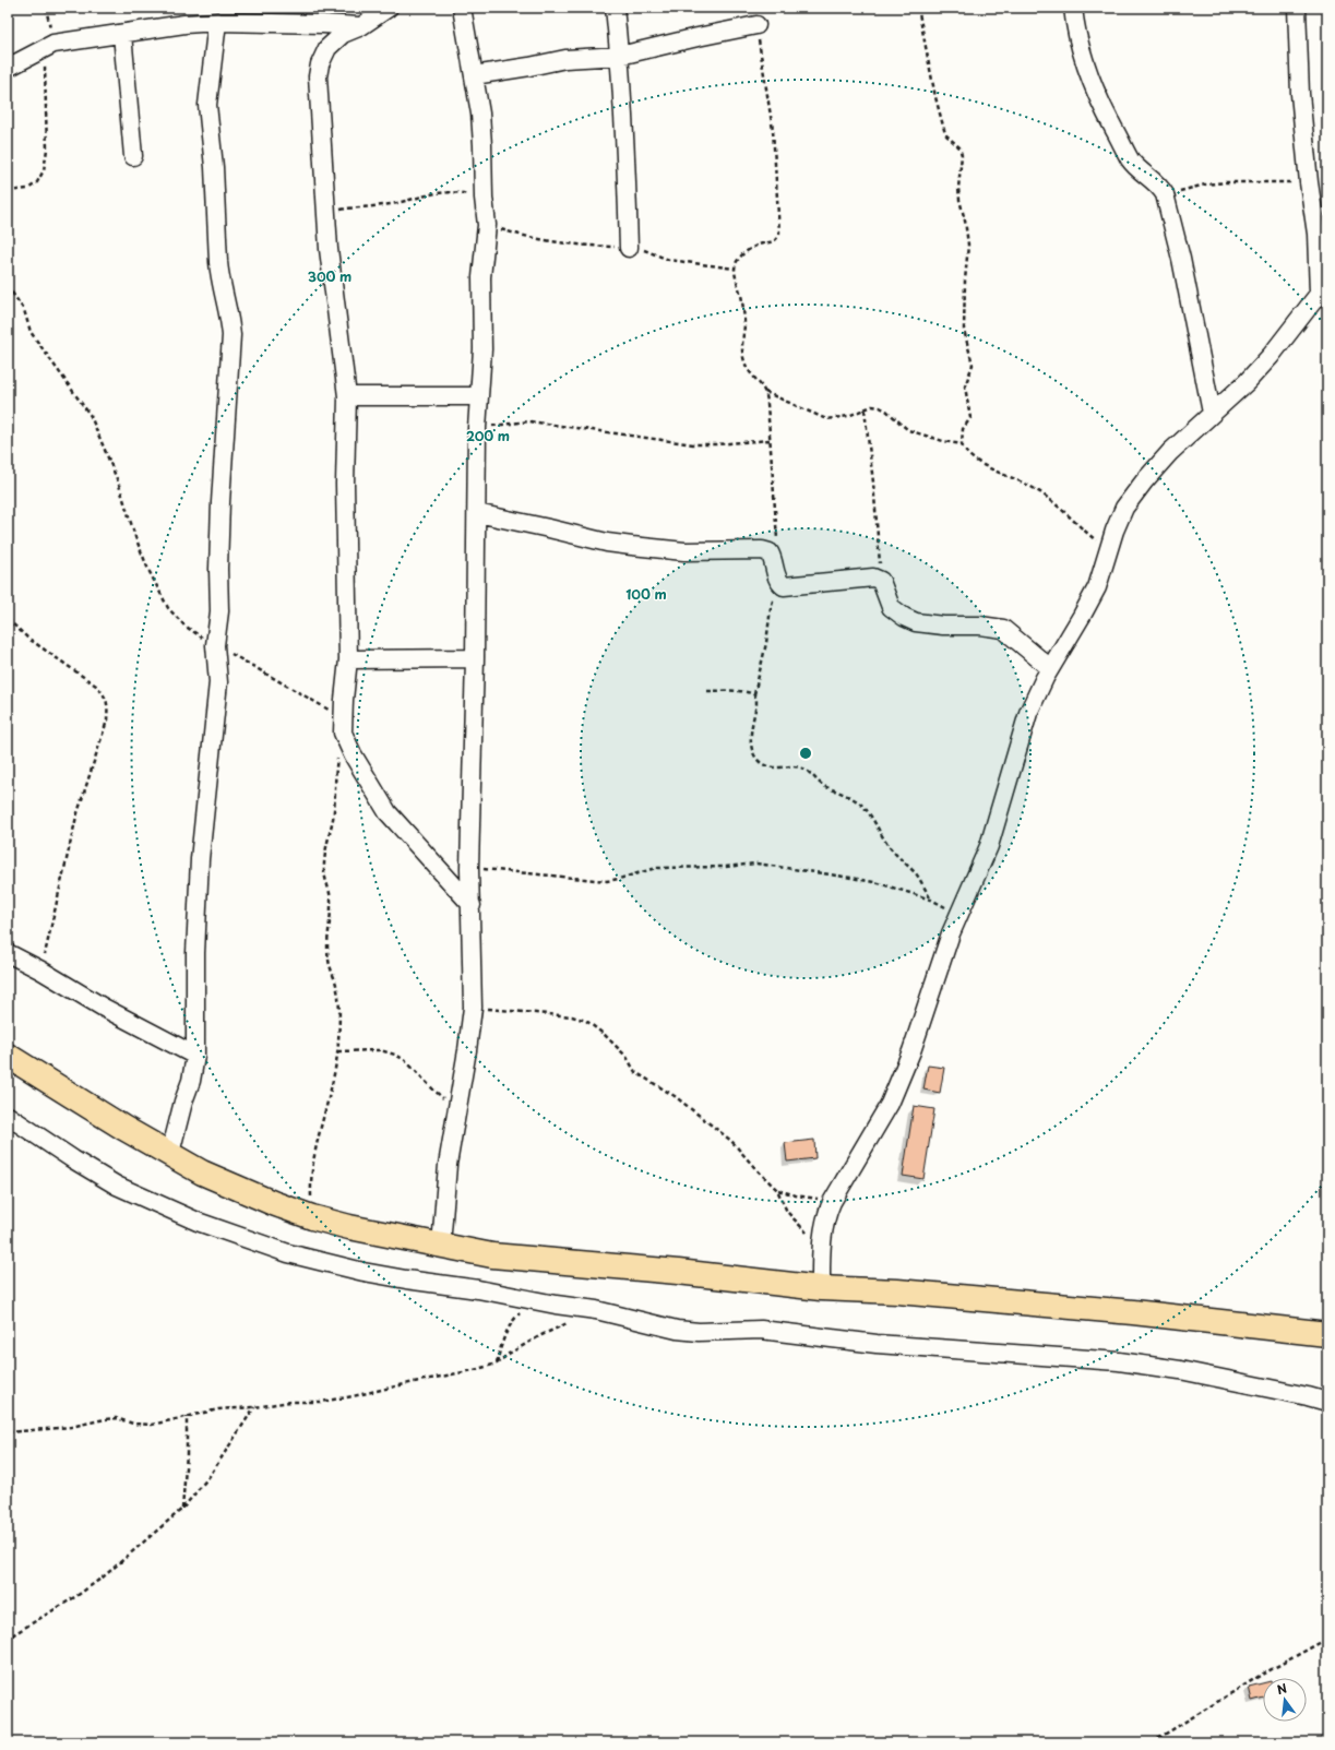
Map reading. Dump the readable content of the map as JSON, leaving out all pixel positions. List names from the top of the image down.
{
  "north": "top",
  "rings": ["300 m", "200 m", "100 m"]
}
